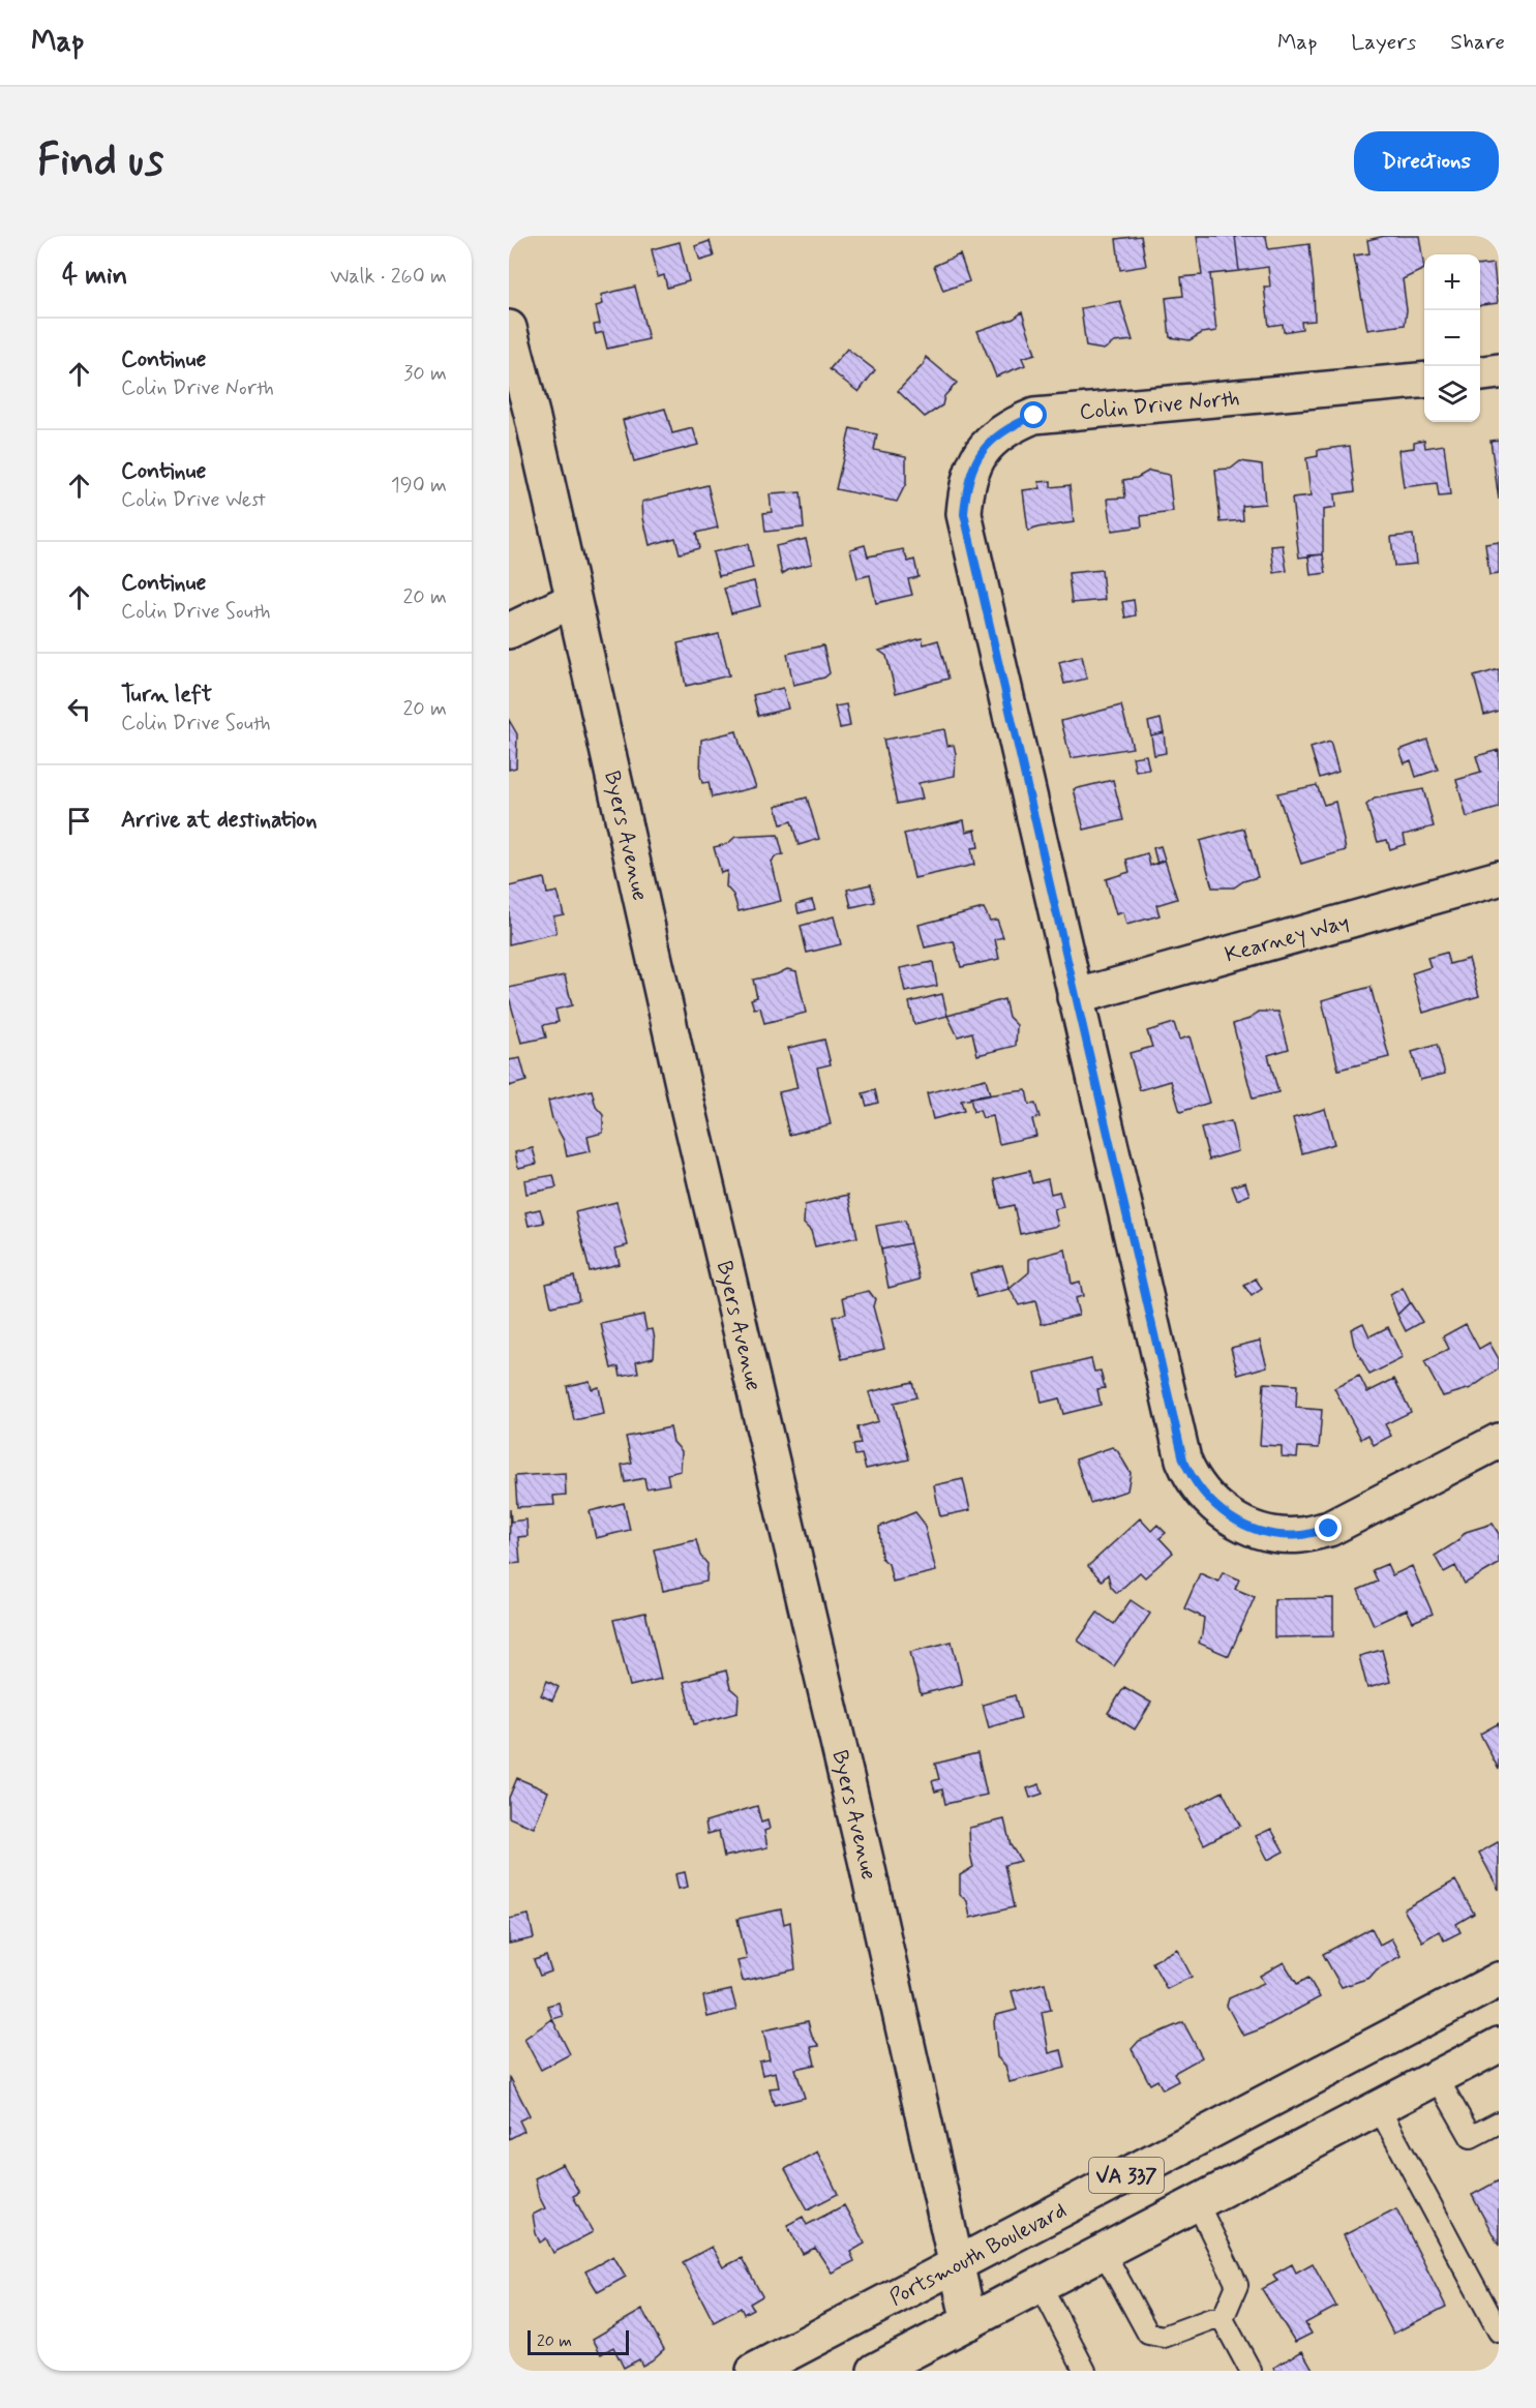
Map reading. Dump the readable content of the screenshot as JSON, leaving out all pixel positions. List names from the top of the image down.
{
  "streets": {
    "street": [
      "Colin Drive North",
      "Byers Avenue",
      "Kearney Way",
      "VA 337",
      "Portsmouth Boulevard"
    ]
  },
  "crossings": [
    ["Colin Drive North", "Kearney Way"],
    ["Byers Avenue", "VA 337"],
    ["Byers Avenue", "Portsmouth Boulevard"]
  ],
  "scale_bar": "20 m",
  "page": {
    "header": "Map",
    "nav": ["Map", "Layers", "Share"],
    "buttons": "Directions",
    "title": "Find us",
    "heading": ["4 min", "Walk · 260 m"],
    "map_buttons": ["+", "−"],
    "list": [
      ["Continue", "Colin Drive North", "30 m"],
      ["Continue", "Colin Drive West", "190 m"],
      ["Continue", "Colin Drive South", "20 m"],
      ["Turn left", "Colin Drive South", "20 m"],
      "Arrive at destination"
    ],
    "scale": "20 m"
  }
}
